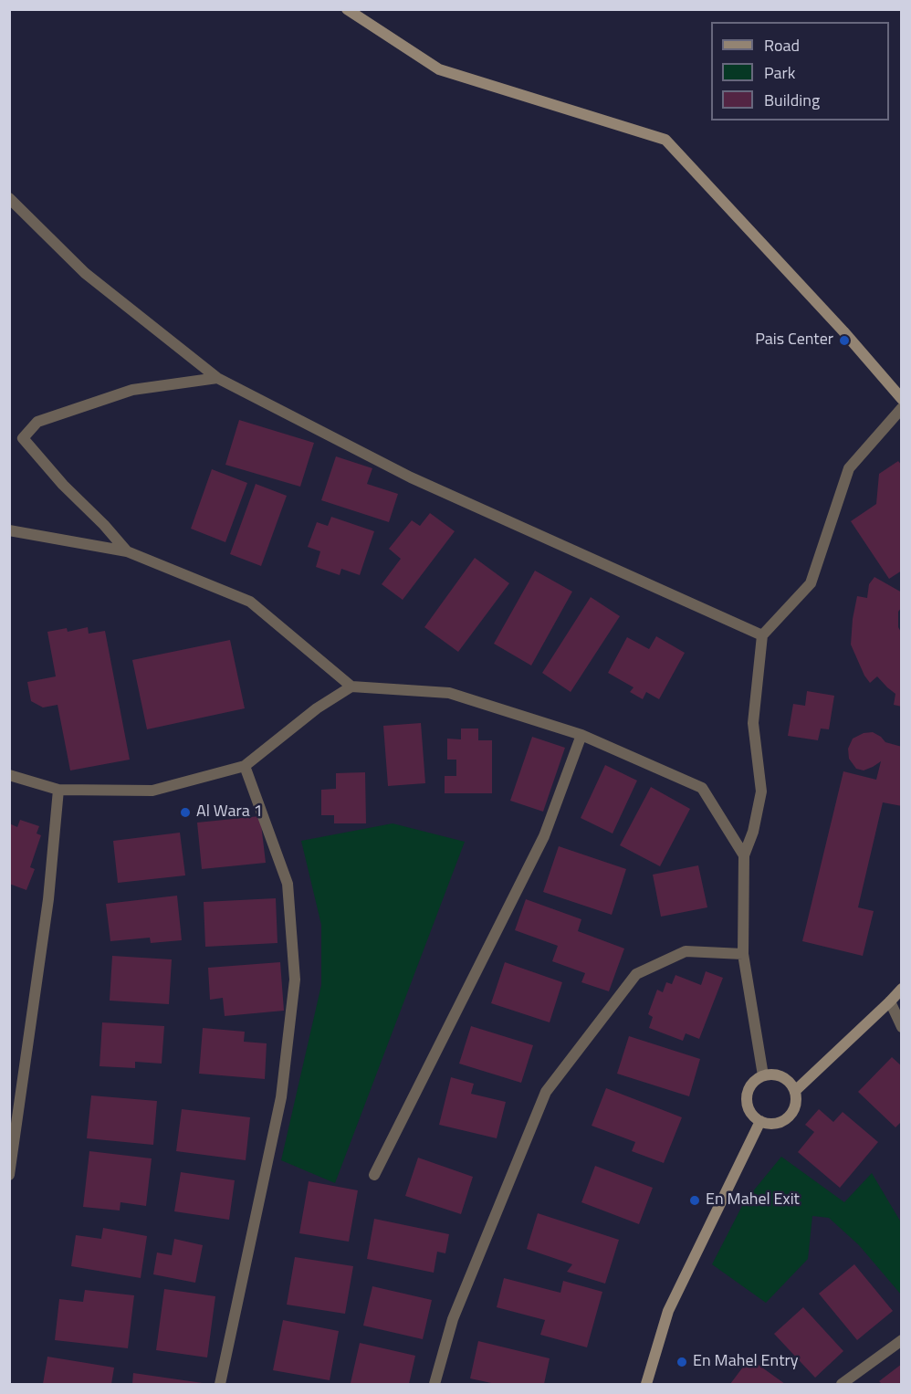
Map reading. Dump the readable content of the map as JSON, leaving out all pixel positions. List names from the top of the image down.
{
  "places": [
    "Pais Center",
    "Al Wara 1",
    "En Mahel Exit",
    "En Mahel Entry"
  ],
  "legend": ["Road", "Park", "Building"]
}
